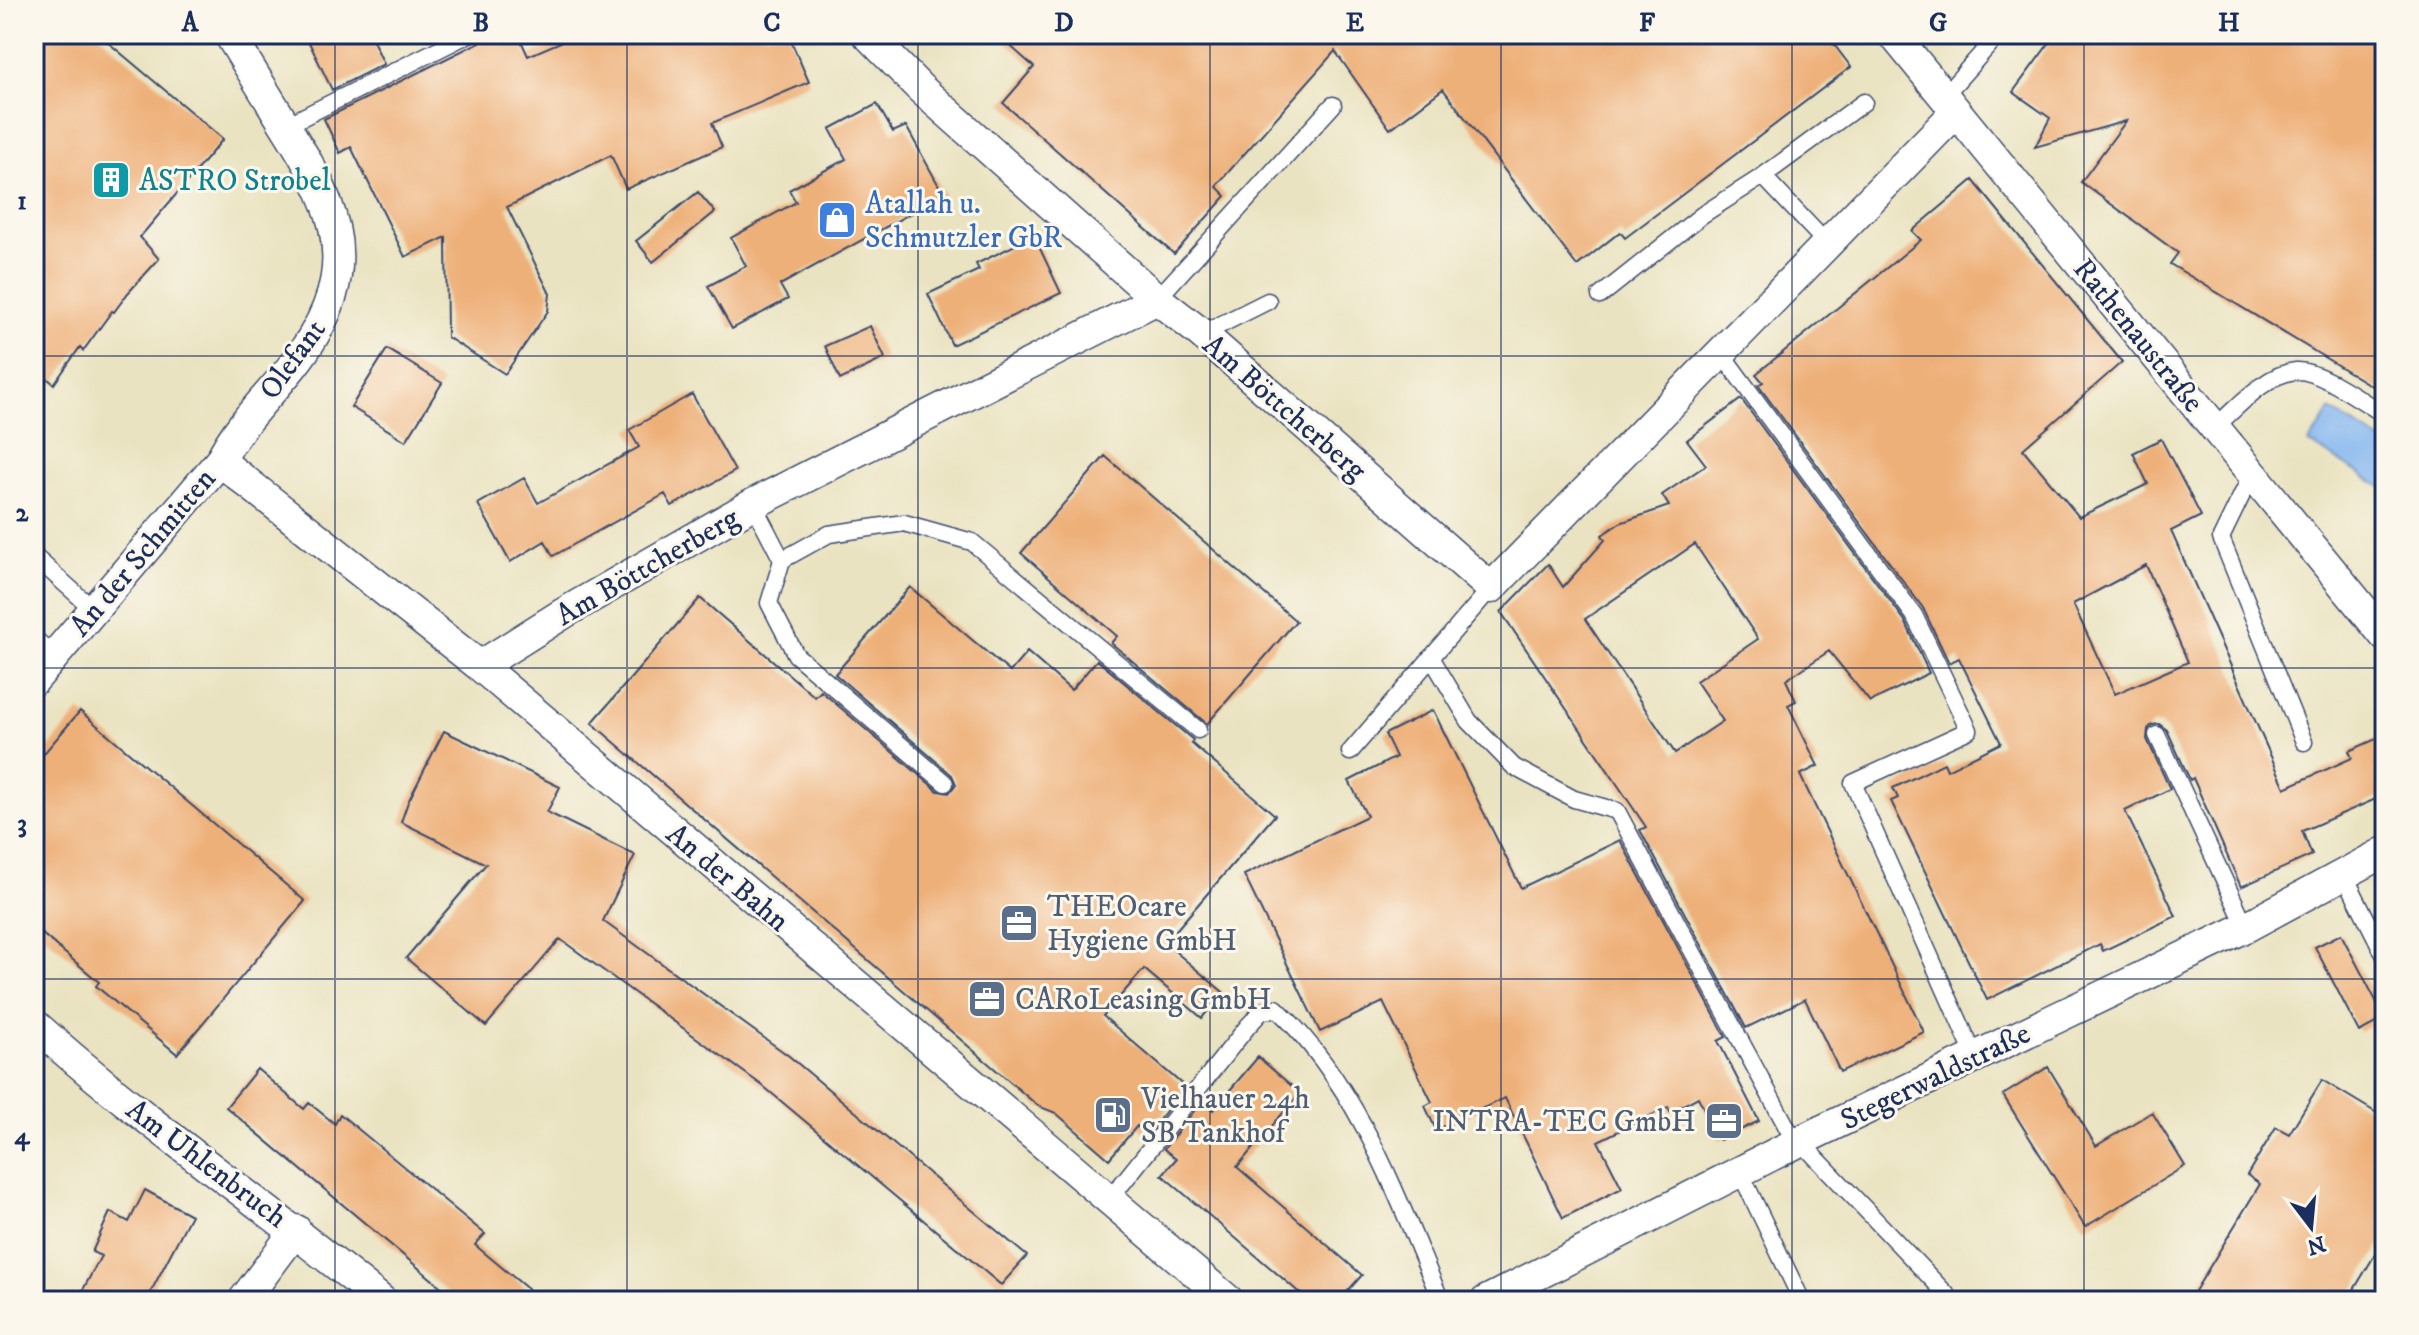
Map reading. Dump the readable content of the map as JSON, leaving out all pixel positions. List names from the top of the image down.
{
  "streets": {
    "street": [
      "Rathenaustraße",
      "Olefant",
      "Am Böttcherberg",
      "An der Schmitten",
      "An der Bahn",
      "Stegerwaldstraße",
      "Am Uhlenbruch"
    ]
  },
  "crossings": [
    ["Olefant", "An der Schmitten"],
    ["Olefant", "An der Bahn"],
    ["Am Böttcherberg", "An der Bahn"],
    ["An der Schmitten", "An der Bahn"]
  ],
  "places": {
    "building": ["ASTRO Strobel"],
    "shop": ["Atallah u. Schmutzler GbR"],
    "office": ["THEOcare Hygiene GmbH", "CARoLeasing GmbH", "INTRA-TEC GmbH"],
    "fuel station": ["Vielhauer 24h SB Tankhof"]
  },
  "north": "bottom",
  "grid": {
    "columns": [
      "A",
      "B",
      "C",
      "D",
      "E",
      "F",
      "G",
      "H"
    ],
    "rows": [
      "1",
      "2",
      "3",
      "4"
    ]
  }
}
